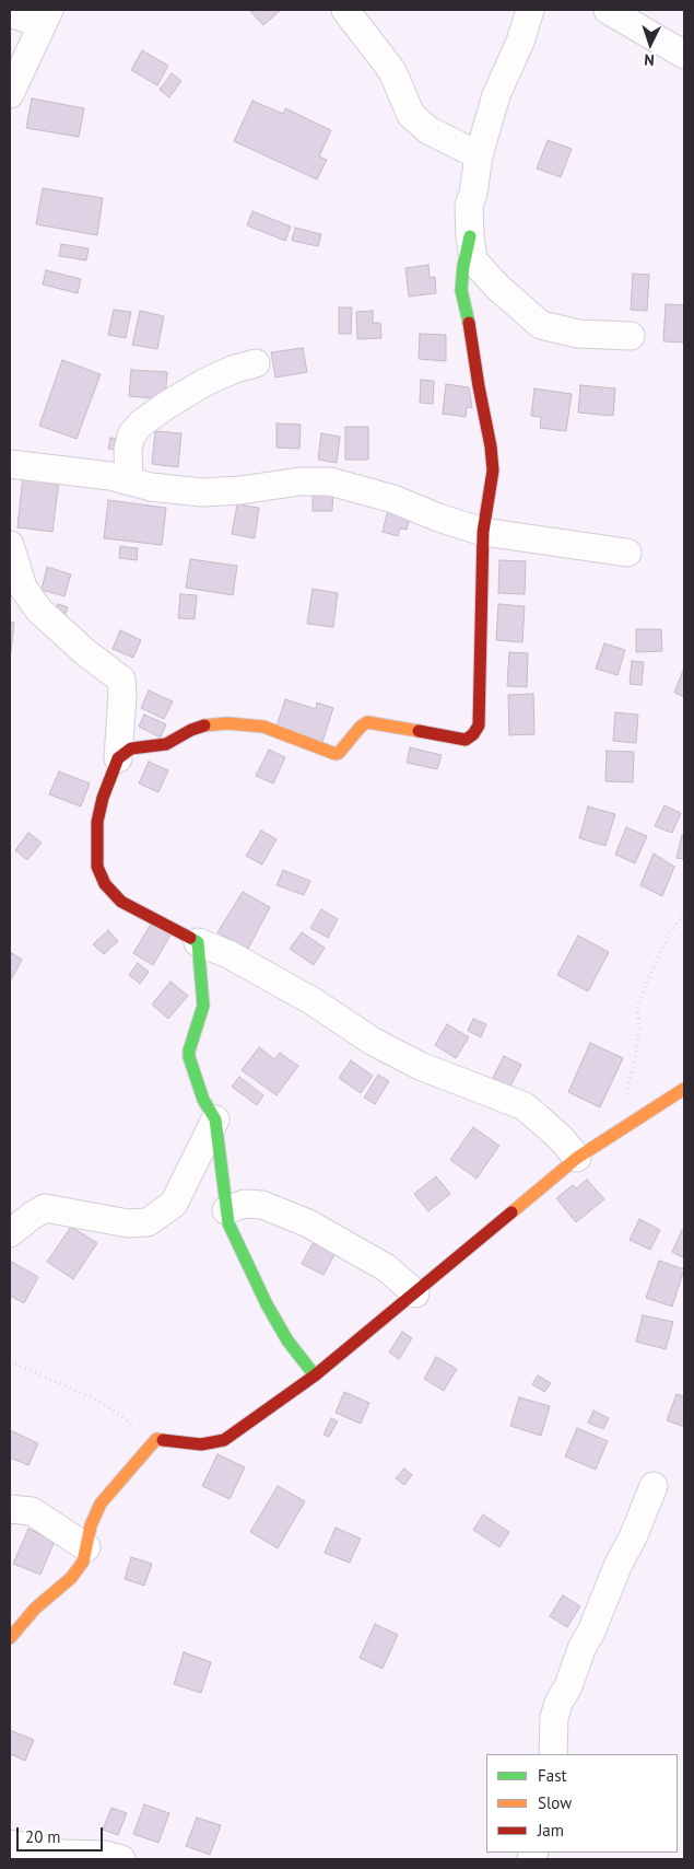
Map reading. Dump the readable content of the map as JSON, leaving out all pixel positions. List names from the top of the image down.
{
  "legend": ["Fast", "Slow", "Jam"],
  "scale_bar": "20 m",
  "north": "bottom"
}
